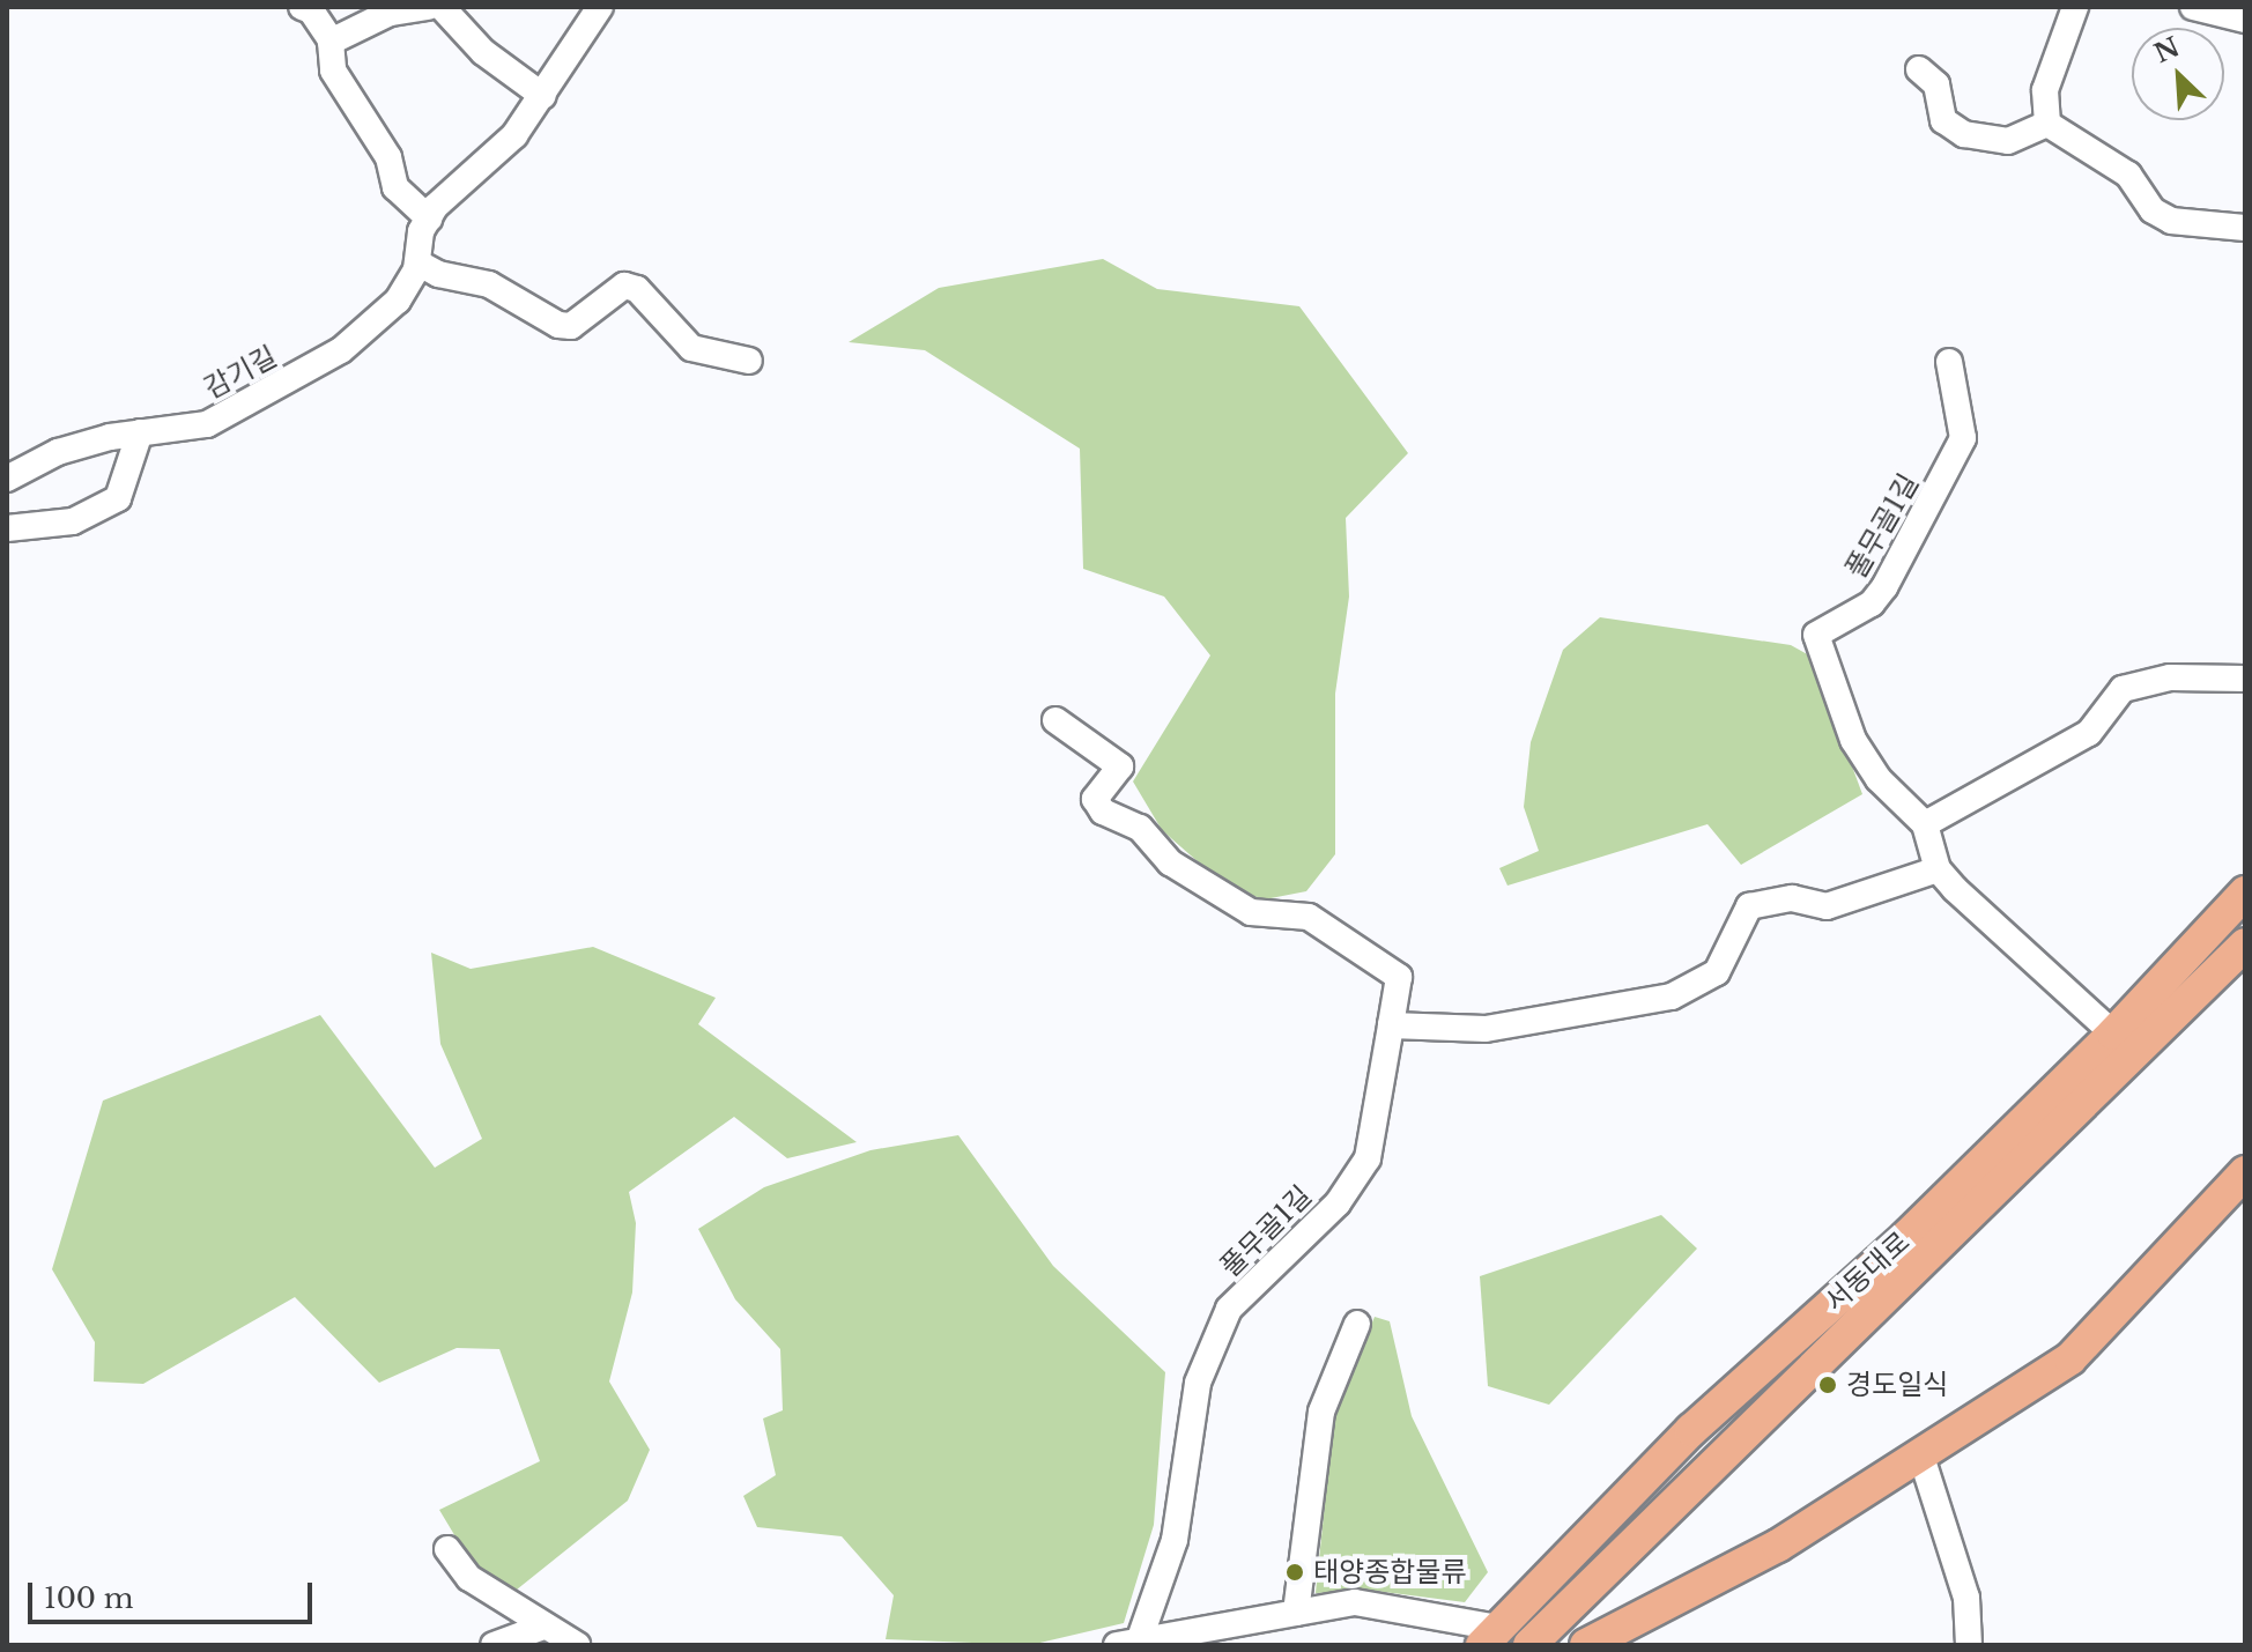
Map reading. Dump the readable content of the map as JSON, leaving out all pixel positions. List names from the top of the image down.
{
  "streets": {
    "main road": ["서동대로"],
    "street": ["감기길", "풀무골1길"]
  },
  "crossings": [
    ["풀무골1길", "서동대로"]
  ],
  "places": ["경도일식", "태양종합물류"],
  "scale_bar": "100 m",
  "north": "top left"
}
